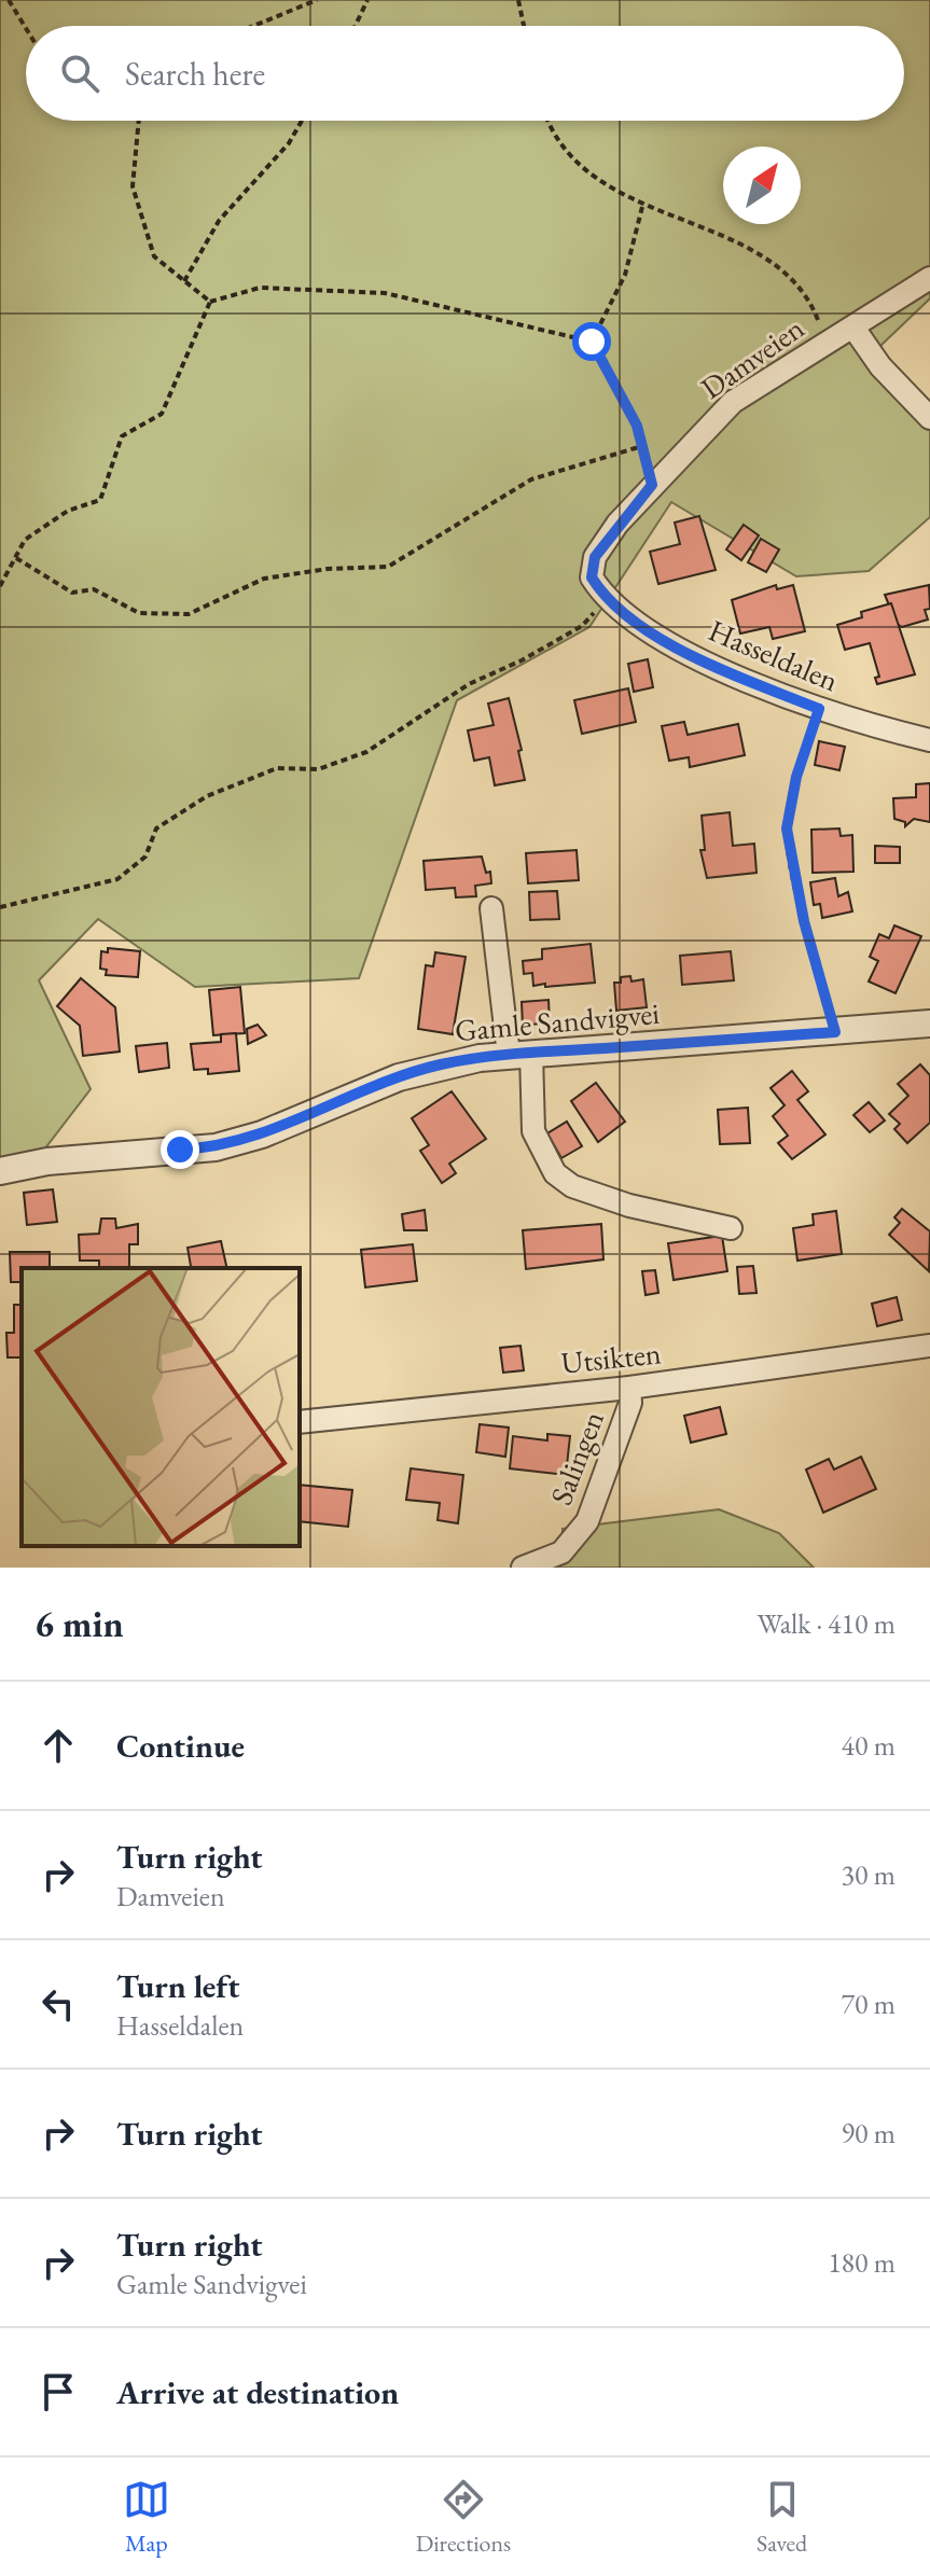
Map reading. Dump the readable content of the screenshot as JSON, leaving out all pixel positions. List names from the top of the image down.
{
  "streets": {
    "street": [
      "Damveien",
      "Hasseldalen",
      "Gamle Sandvigvei",
      "Utsikten",
      "Salingen"
    ]
  },
  "crossings": [
    ["Damveien", "Hasseldalen"],
    ["Utsikten", "Salingen"]
  ],
  "north": "top right",
  "page": {
    "search": "Search here",
    "heading": ["6 min", "Walk · 410 m"],
    "list": [
      ["Continue", "40 m"],
      ["Turn right", "Damveien", "30 m"],
      ["Turn left", "Hasseldalen", "70 m"],
      ["Turn right", "90 m"],
      ["Turn right", "Gamle Sandvigvei", "180 m"],
      "Arrive at destination"
    ],
    "nav": ["Map", "Directions", "Saved"]
  }
}
